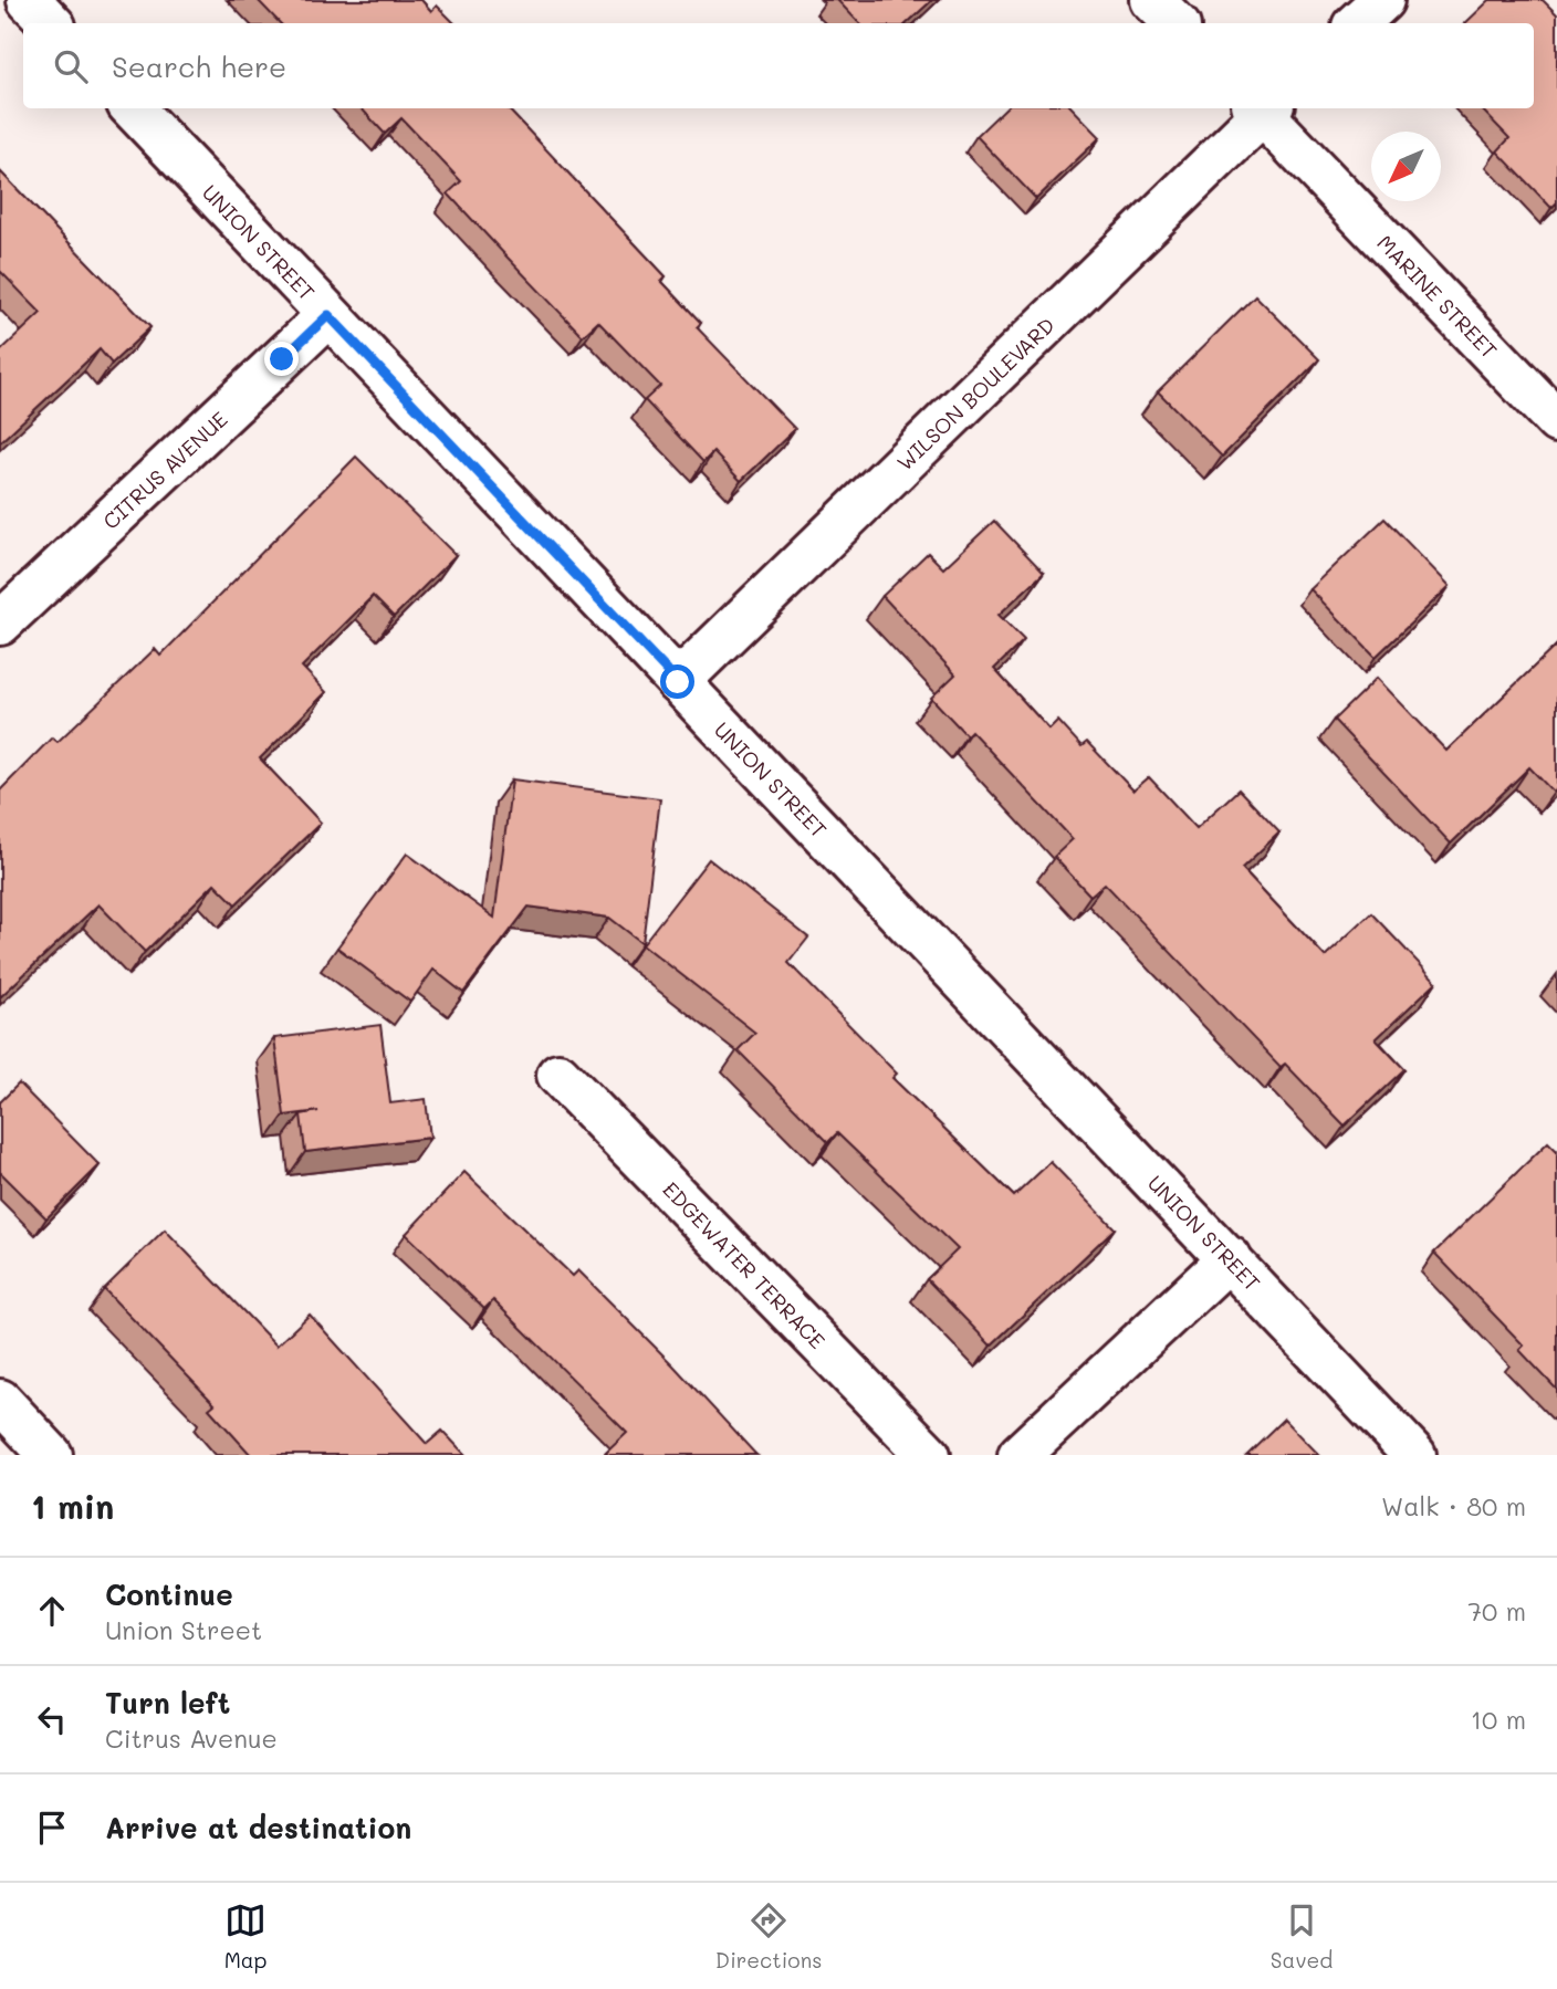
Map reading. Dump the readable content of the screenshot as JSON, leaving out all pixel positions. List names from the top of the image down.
{
  "streets": {
    "street": [
      "UNION STREET",
      "MARINE STREET",
      "WILSON BOULEVARD",
      "CITRUS AVENUE",
      "EDGEWATER TERRACE"
    ]
  },
  "crossings": [
    ["UNION STREET", "WILSON BOULEVARD"],
    ["UNION STREET", "CITRUS AVENUE"],
    ["MARINE STREET", "WILSON BOULEVARD"]
  ],
  "north": "bottom left",
  "page": {
    "search": "Search here",
    "heading": ["1 min", "Walk · 80 m"],
    "list": [
      ["Continue", "Union Street", "70 m"],
      ["Turn left", "Citrus Avenue", "10 m"],
      "Arrive at destination"
    ],
    "nav": ["Map", "Directions", "Saved"]
  }
}
